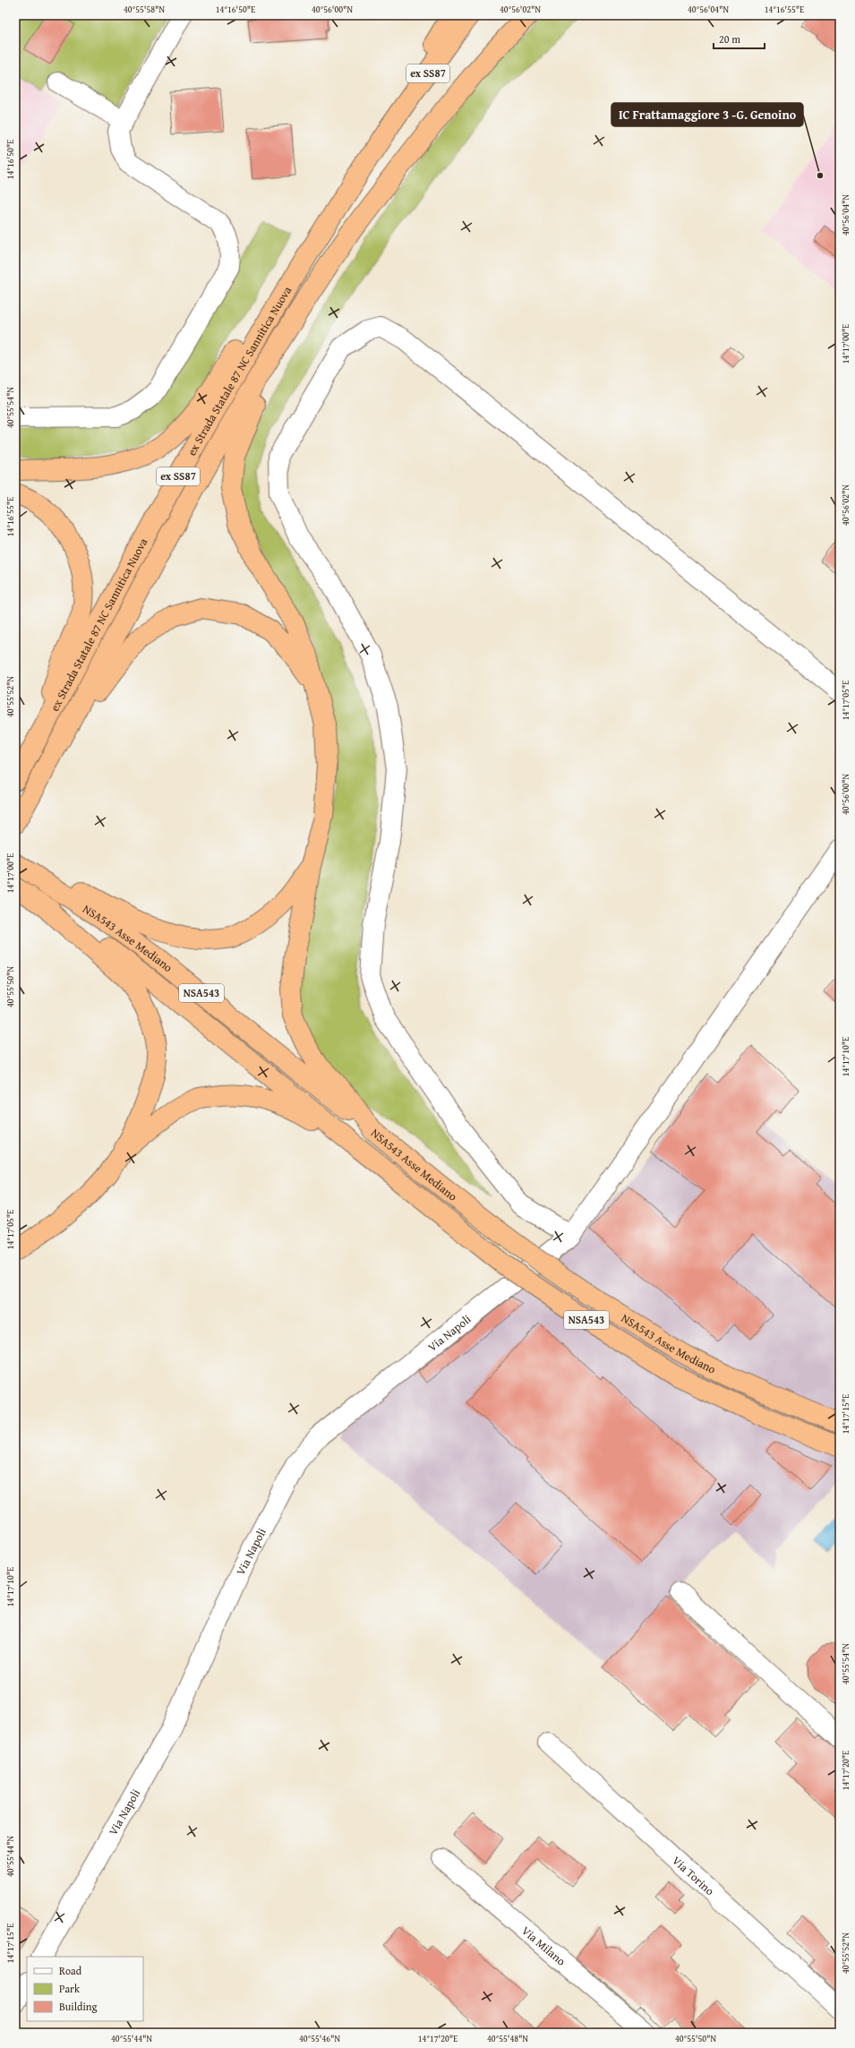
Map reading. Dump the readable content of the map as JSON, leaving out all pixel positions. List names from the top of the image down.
{
  "streets": {
    "highway": [
      "ex SS87",
      "ex Strada Statale 87 NC Sannitica Nuova",
      "NSA543 Asse Mediano",
      "NSA543"
    ],
    "street": ["Via Napoli", "Via Torino", "Via Milano"]
  },
  "places": ["IC Frattamaggiore 3 -G. Genoino"],
  "legend": ["Road", "Park", "Building"],
  "scale_bar": "20 m",
  "coordinates": [
    "40°55'58\"N",
    "14°16'50\"E",
    "40°56'00\"N",
    "40°56'02\"N",
    "40°56'04\"N",
    "14°16'55\"E",
    "14°17'00\"E",
    "40°55'54\"N",
    "40°55'52\"N",
    "14°17'05\"E",
    "40°55'50\"N",
    "14°17'10\"E",
    "14°17'15\"E",
    "14°17'20\"E",
    "40°55'44\"N",
    "40°55'46\"N",
    "40°55'48\"N"
  ]
}
